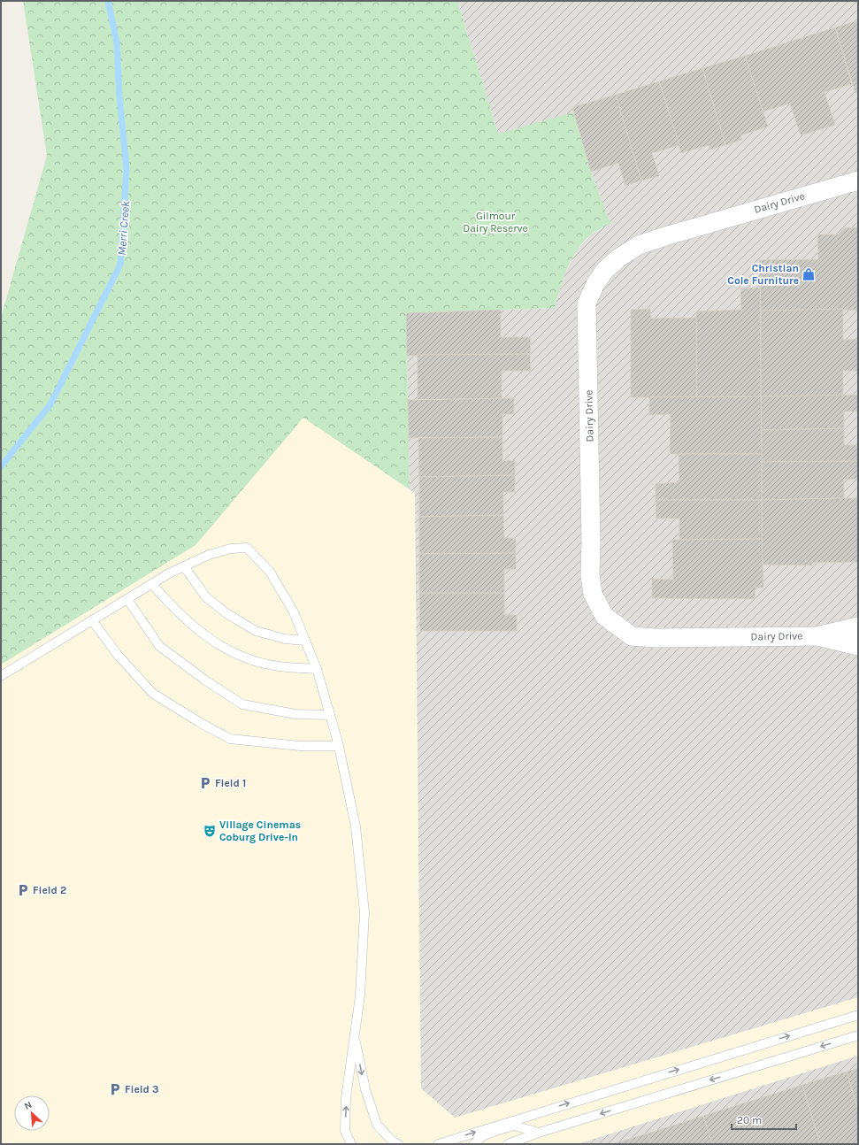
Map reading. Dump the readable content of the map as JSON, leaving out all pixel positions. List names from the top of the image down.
{
  "streets": {
    "street": ["Dairy Drive"]
  },
  "water": ["Merri Creek"],
  "parks": ["Gilmour Dairy Reserve"],
  "places": {
    "shop": ["Christian Cole Furniture"],
    "parking": ["Field 1", "Field 2", "Field 3"],
    "theatre": ["Village Cinemas Coburg Drive-In"]
  },
  "scale_bar": "20 m",
  "north": "top left"
}
